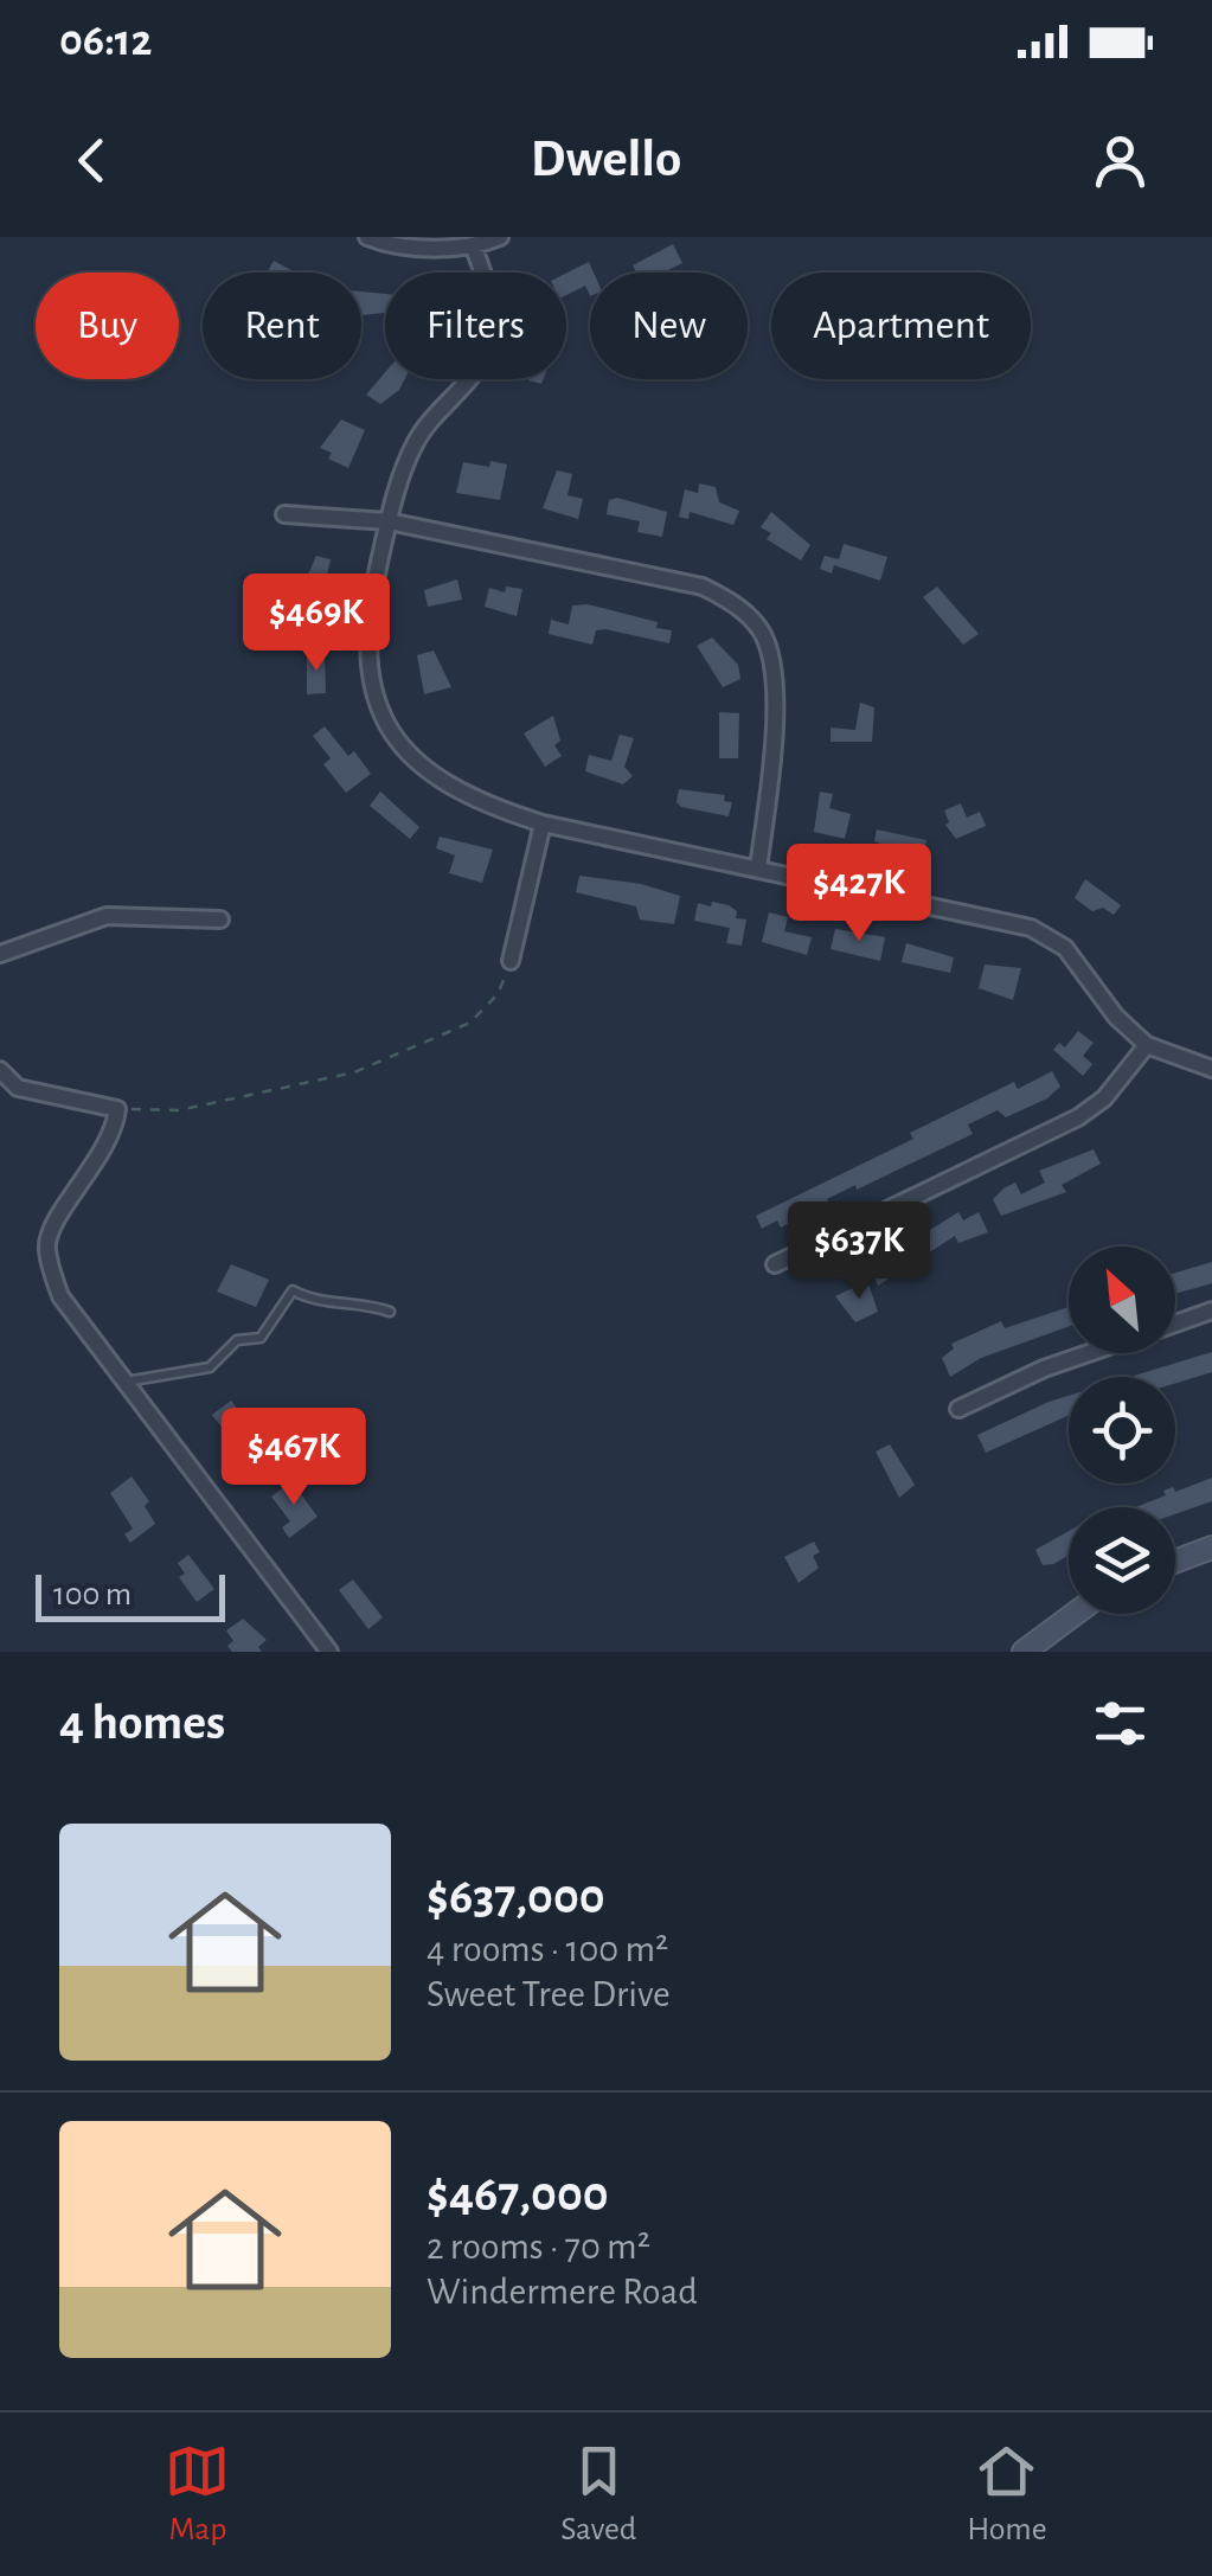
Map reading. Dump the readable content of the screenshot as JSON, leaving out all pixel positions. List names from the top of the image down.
{
  "scale_bar": "100 m",
  "north": "top left",
  "page": {
    "status": "06:12",
    "header": "Dwello",
    "chip": [
      "Buy",
      "Rent",
      "Filters",
      "New",
      "Apartment"
    ],
    "price": [
      "$469K",
      "$427K",
      "$637K",
      "$467K"
    ],
    "scale": "100 m",
    "heading": "4 homes",
    "list": [
      {
        "name": "$637,000",
        "note": "4 rooms · 100 m² · Sweet Tree Drive"
      },
      {
        "name": "$467,000",
        "note": "2 rooms · 70 m² · Windermere Road"
      }
    ],
    "tabs": ["Map", "Saved", "Home"]
  }
}
